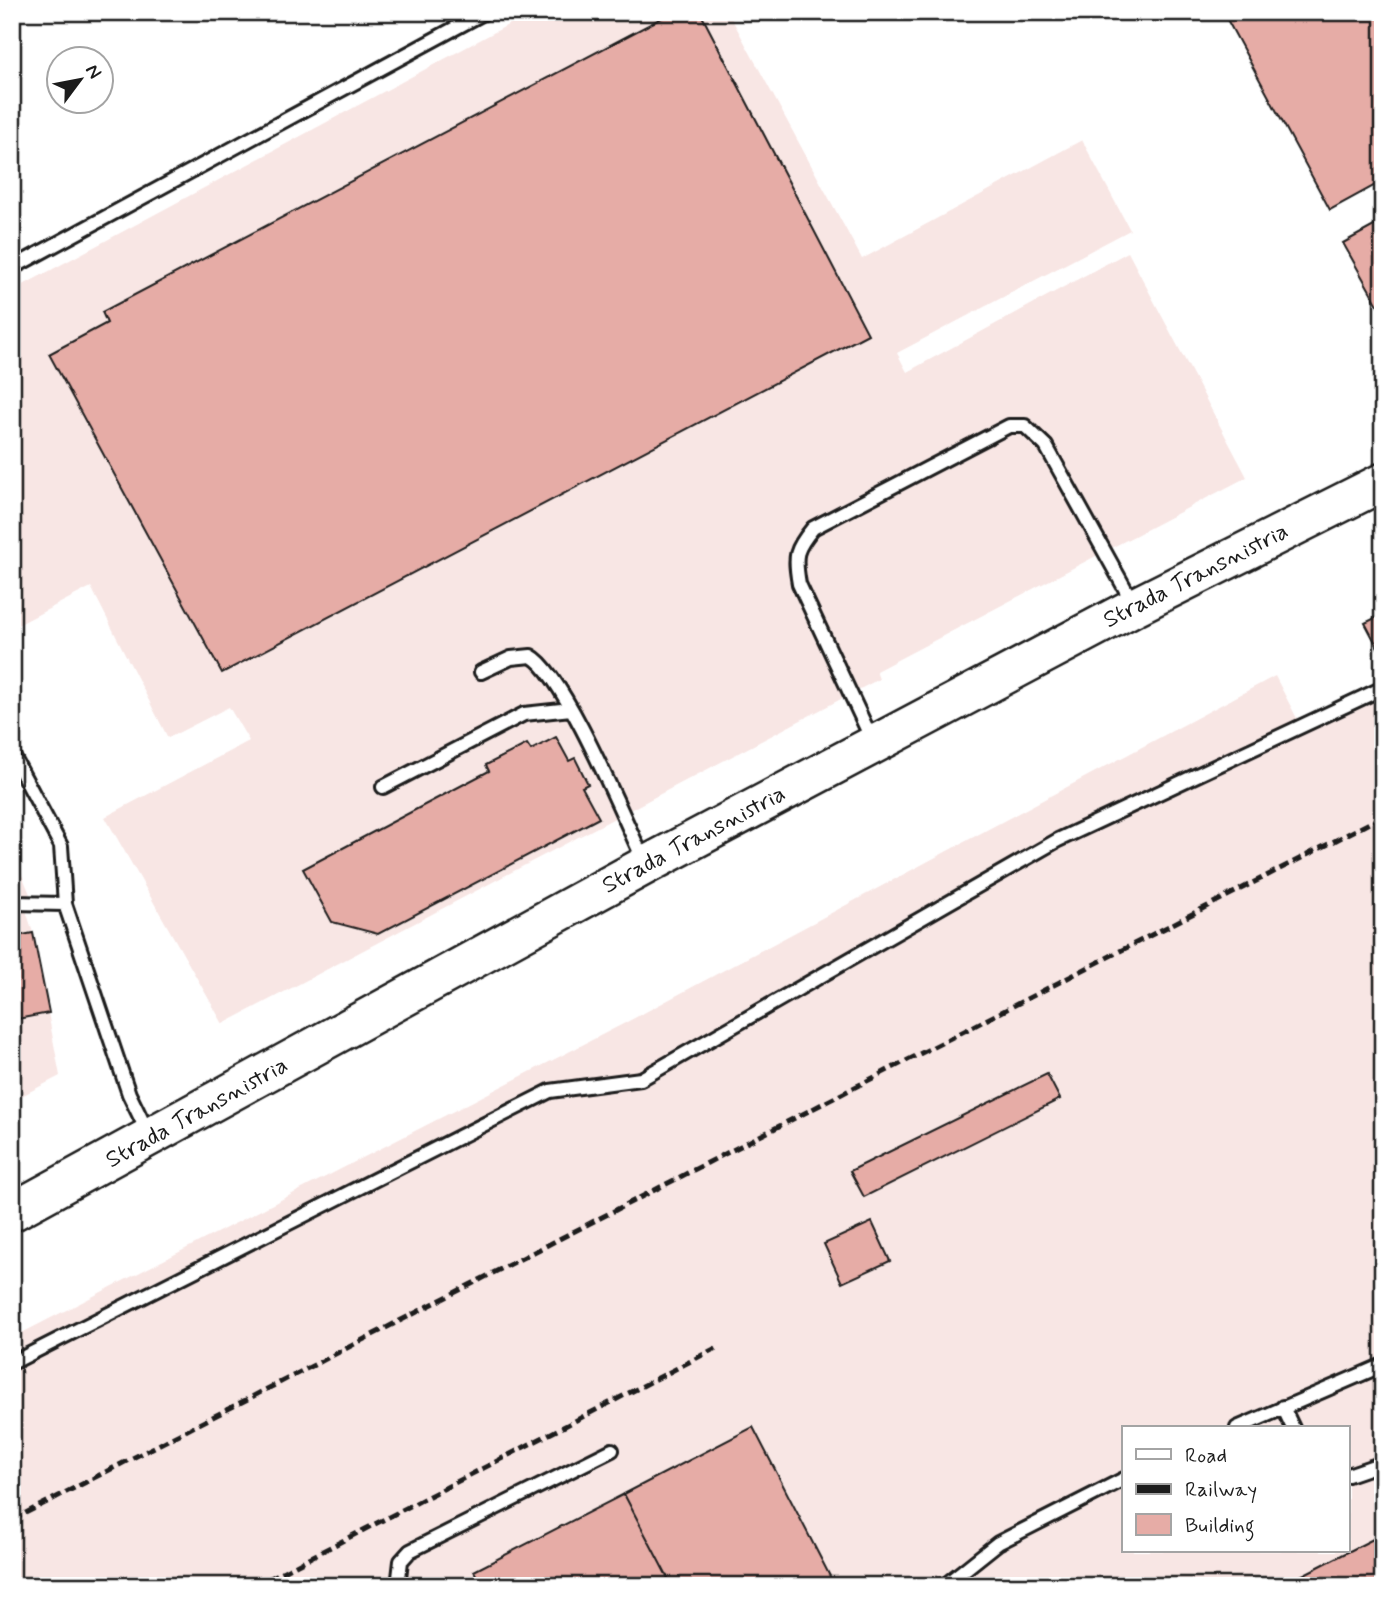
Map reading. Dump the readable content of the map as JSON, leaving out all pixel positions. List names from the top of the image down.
{
  "streets": {
    "street": ["Strada Transnistria"]
  },
  "legend": ["Road", "Railway", "Building"],
  "north": "top right"
}
